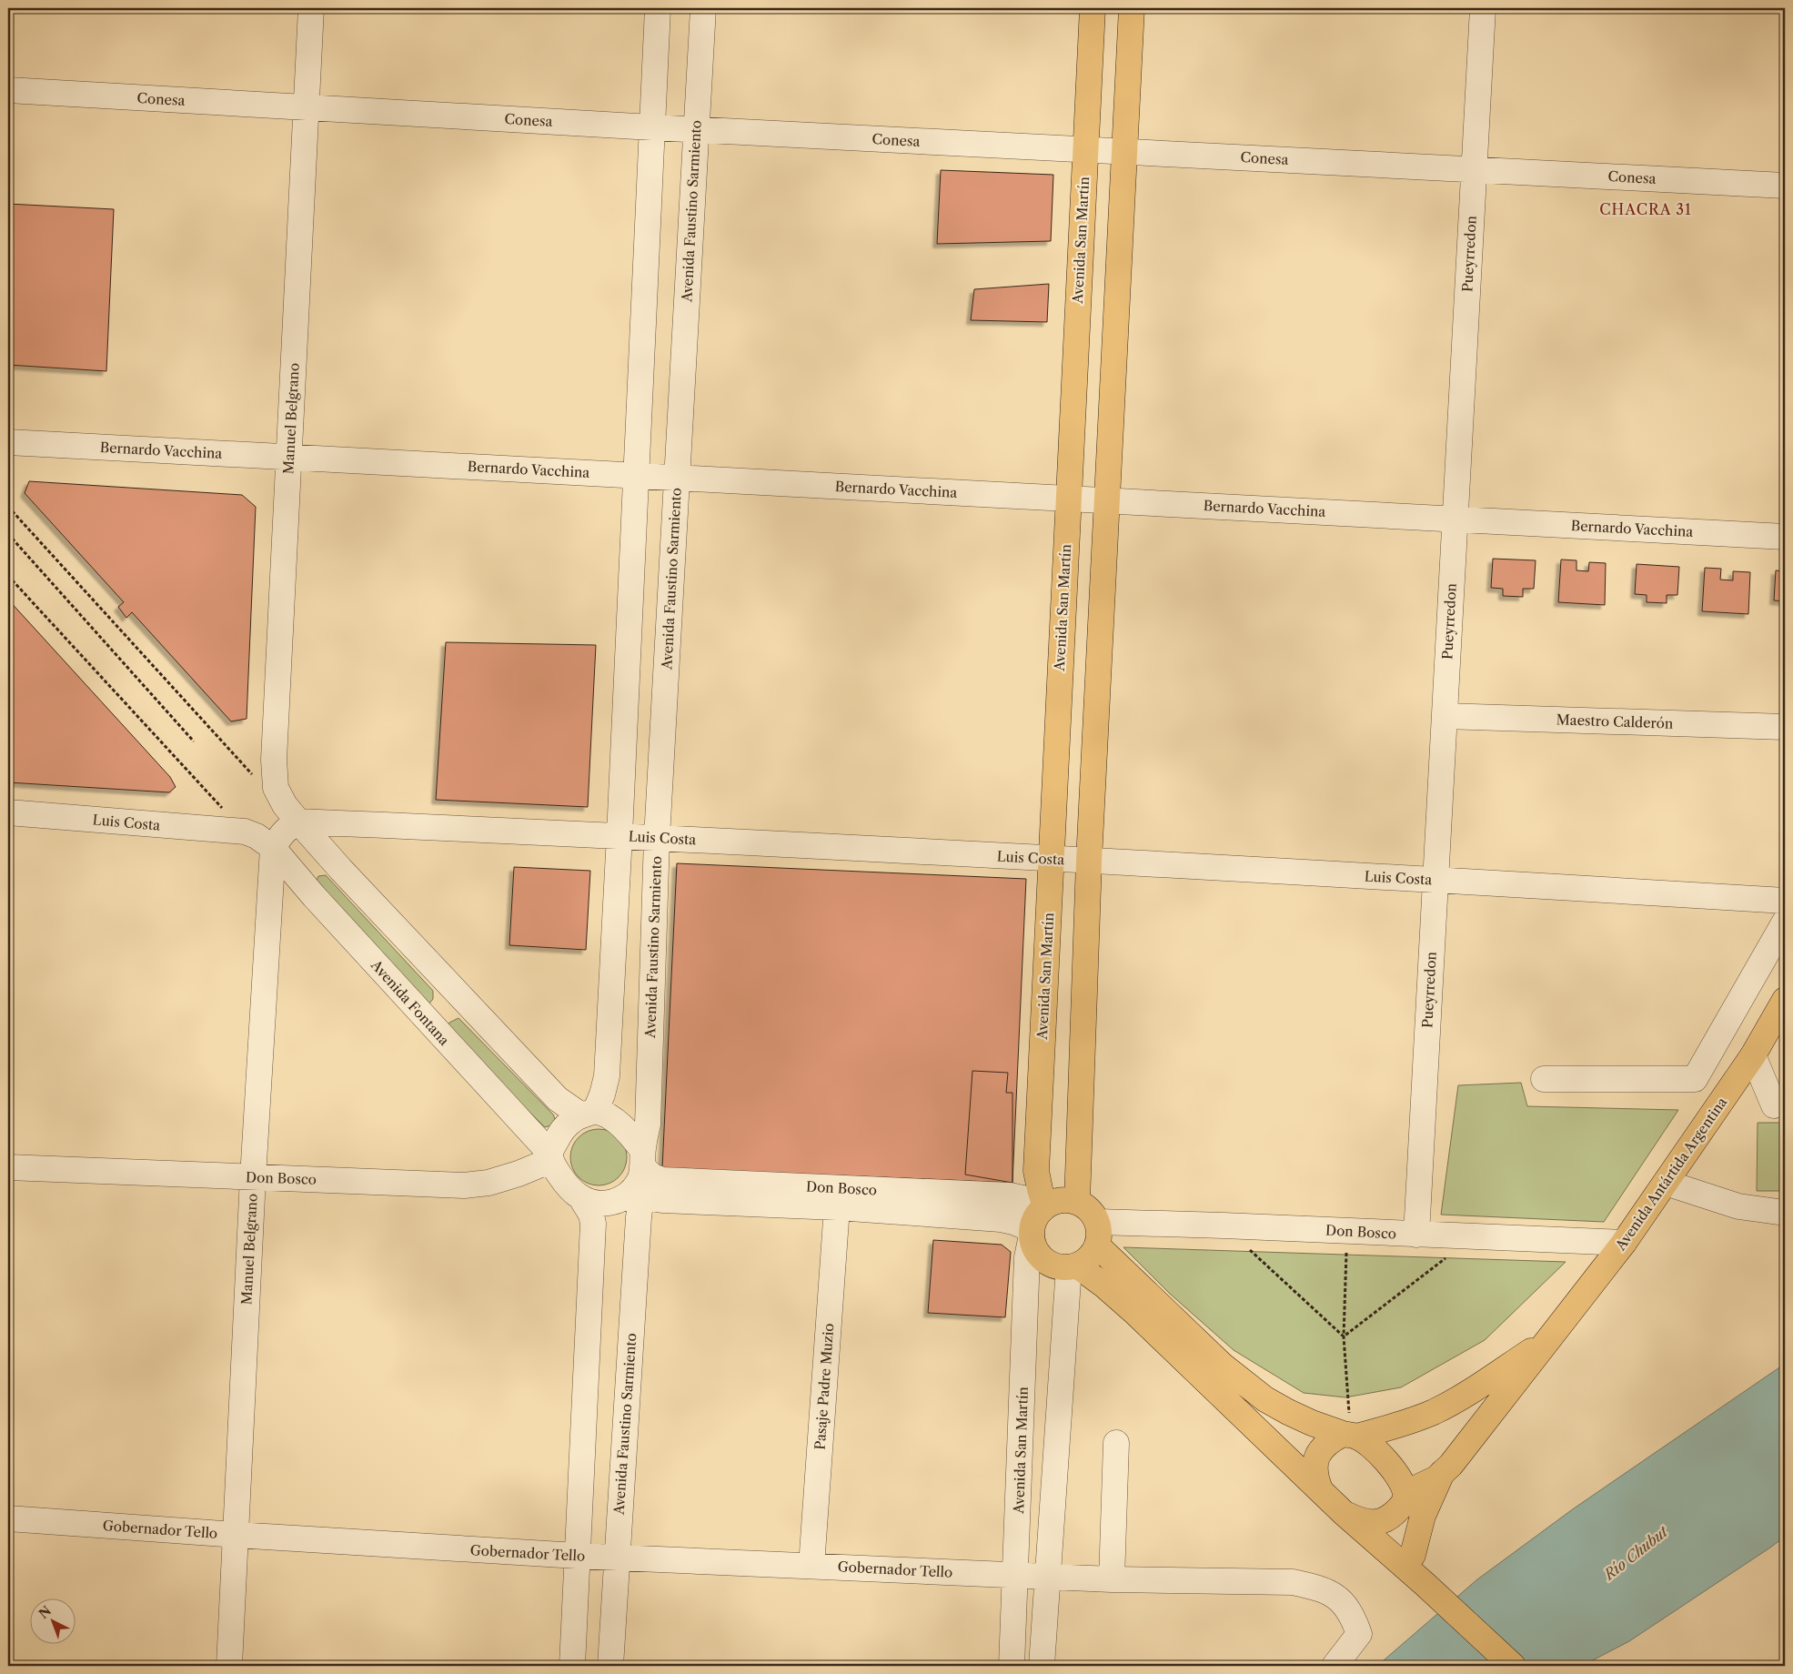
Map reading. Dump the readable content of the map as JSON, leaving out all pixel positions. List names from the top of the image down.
{
  "streets": {
    "main road": ["Avenida San Martín", "Avenida Antártida Argentina"],
    "street": [
      "Conesa",
      "Avenida Faustino Sarmiento",
      "Pueyrredon",
      "Manuel Belgrano",
      "Bernardo Vacchina",
      "Maestro Calderón",
      "Luis Costa",
      "Avenida Fontana",
      "Don Bosco",
      "Pasaje Padre Muzio",
      "Gobernador Tello"
    ]
  },
  "crossings": [
    ["Conesa", "Avenida Faustino Sarmiento"],
    ["Conesa", "Avenida San Martín"],
    ["Conesa", "Pueyrredon"],
    ["Conesa", "Manuel Belgrano"],
    ["Avenida Faustino Sarmiento", "Bernardo Vacchina"],
    ["Avenida Faustino Sarmiento", "Luis Costa"],
    ["Avenida Faustino Sarmiento", "Avenida Fontana"],
    ["Avenida Faustino Sarmiento", "Don Bosco"],
    ["Avenida Faustino Sarmiento", "Gobernador Tello"],
    ["Avenida San Martín", "Bernardo Vacchina"],
    ["Avenida San Martín", "Luis Costa"],
    ["Avenida San Martín", "Don Bosco"],
    ["Avenida San Martín", "Gobernador Tello"],
    ["Pueyrredon", "Bernardo Vacchina"],
    ["Pueyrredon", "Maestro Calderón"],
    ["Pueyrredon", "Luis Costa"],
    ["Pueyrredon", "Don Bosco"],
    ["Manuel Belgrano", "Bernardo Vacchina"],
    ["Manuel Belgrano", "Luis Costa"],
    ["Manuel Belgrano", "Avenida Fontana"],
    ["Manuel Belgrano", "Don Bosco"],
    ["Manuel Belgrano", "Gobernador Tello"],
    ["Luis Costa", "Avenida Fontana"],
    ["Avenida Fontana", "Don Bosco"],
    ["Avenida Antártida Argentina", "Don Bosco"],
    ["Don Bosco", "Pasaje Padre Muzio"],
    ["Pasaje Padre Muzio", "Gobernador Tello"]
  ],
  "districts": ["CHACRA 31"],
  "water": ["Río Chubut"],
  "north": "top left"
}
